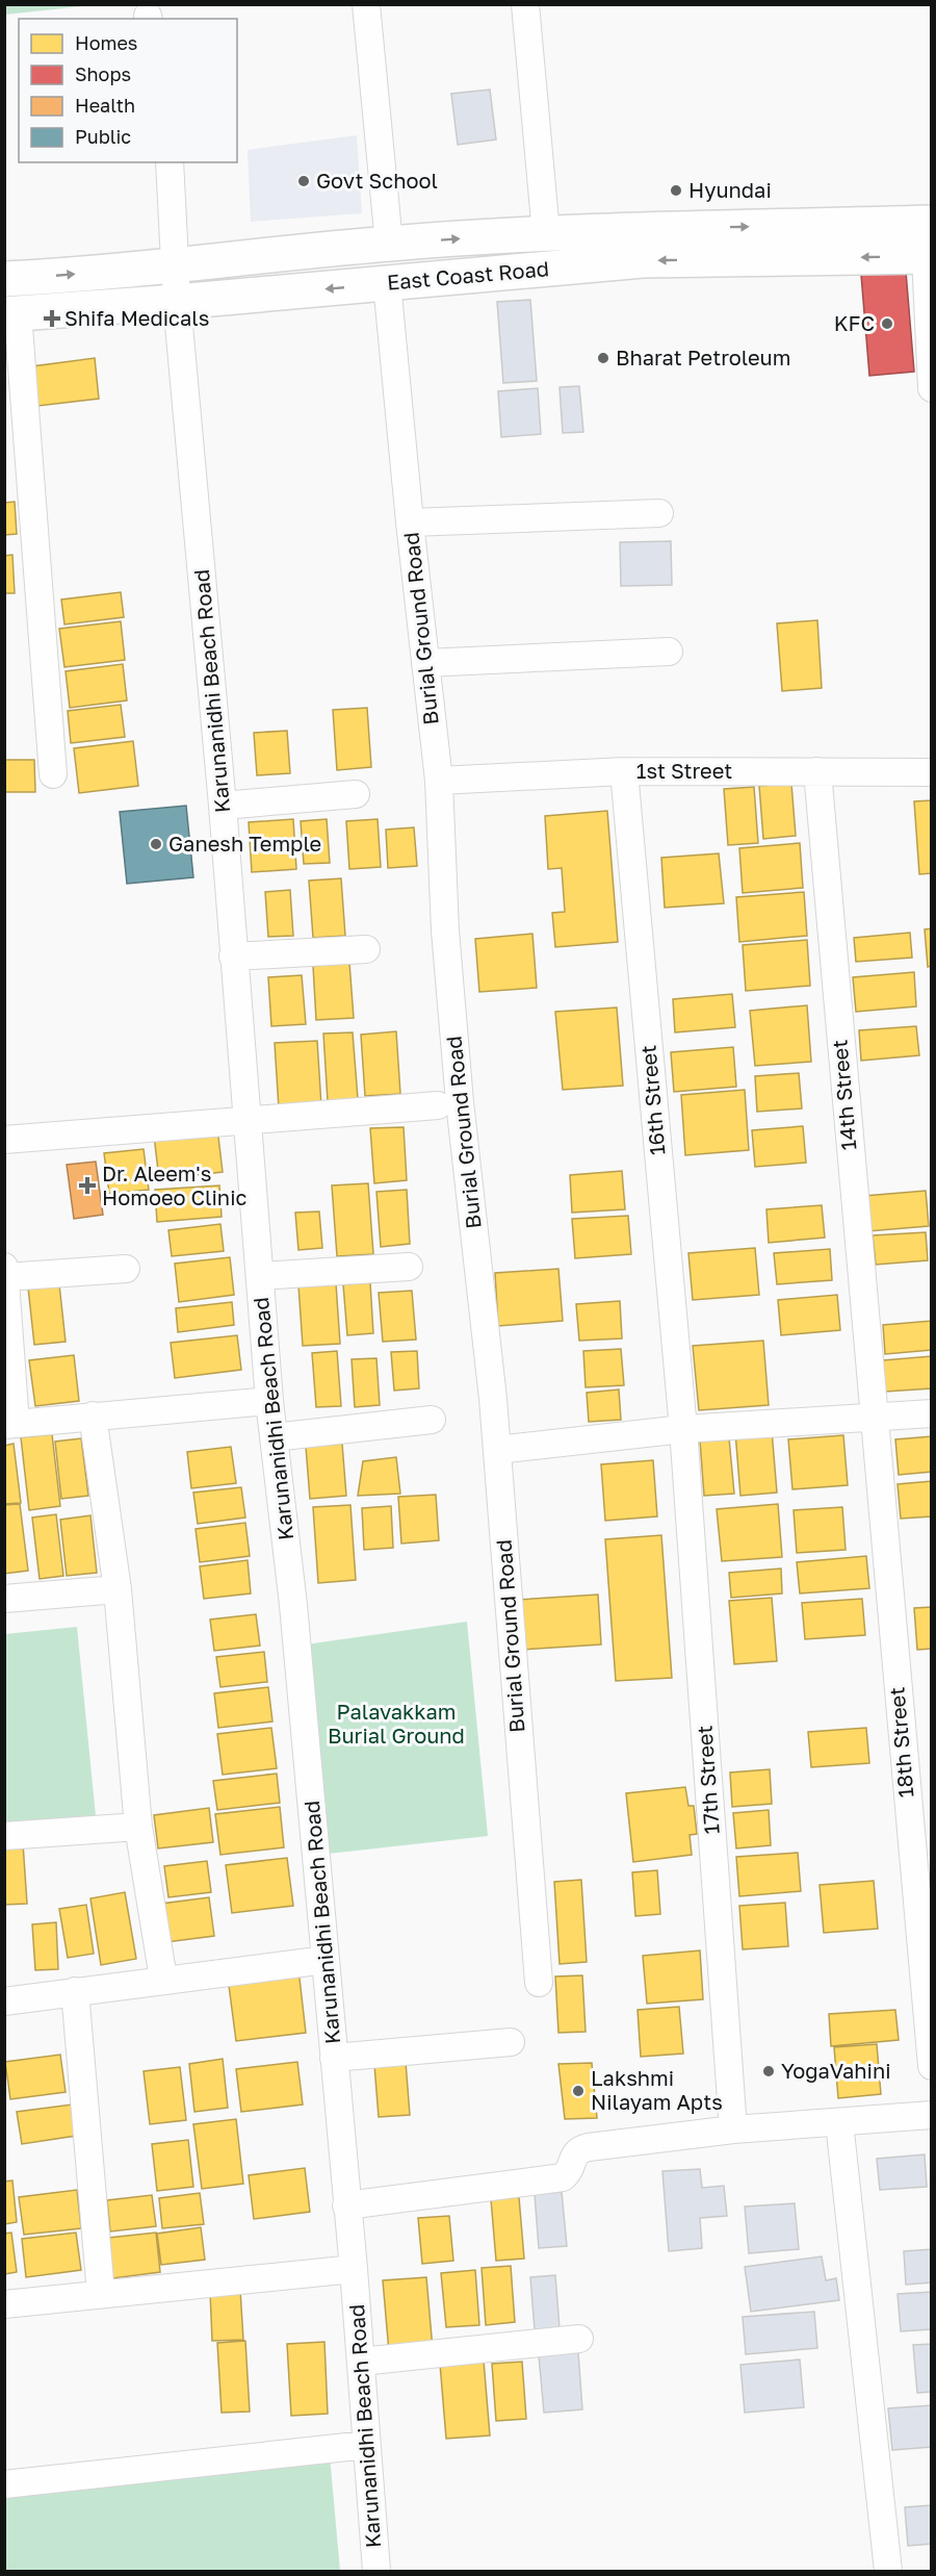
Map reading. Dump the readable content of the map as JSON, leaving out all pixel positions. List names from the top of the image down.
{
  "streets": {
    "main road": ["East Coast Road"],
    "street": [
      "Burial Ground Road",
      "Karunanidhi Beach Road",
      "1st Street",
      "14th Street",
      "16th Street",
      "18th Street",
      "17th Street"
    ]
  },
  "crossings": [
    ["East Coast Road", "Burial Ground Road"],
    ["East Coast Road", "Karunanidhi Beach Road"],
    ["Burial Ground Road", "1st Street"],
    ["1st Street", "14th Street"],
    ["1st Street", "16th Street"],
    ["14th Street", "18th Street"],
    ["16th Street", "17th Street"]
  ],
  "parks": ["Palavakkam Burial Ground"],
  "places": {
    "other": [
      "Govt School",
      "Hyundai",
      "KFC",
      "Bharat Petroleum",
      "Ganesh Temple",
      "YogaVahini",
      "Lakshmi Nilayam Apts"
    ],
    "health": ["Shifa Medicals", "Dr. Aleem's Homoeo Clinic"]
  },
  "legend": [
    "Homes",
    "Shops",
    "Health",
    "Public"
  ]
}
